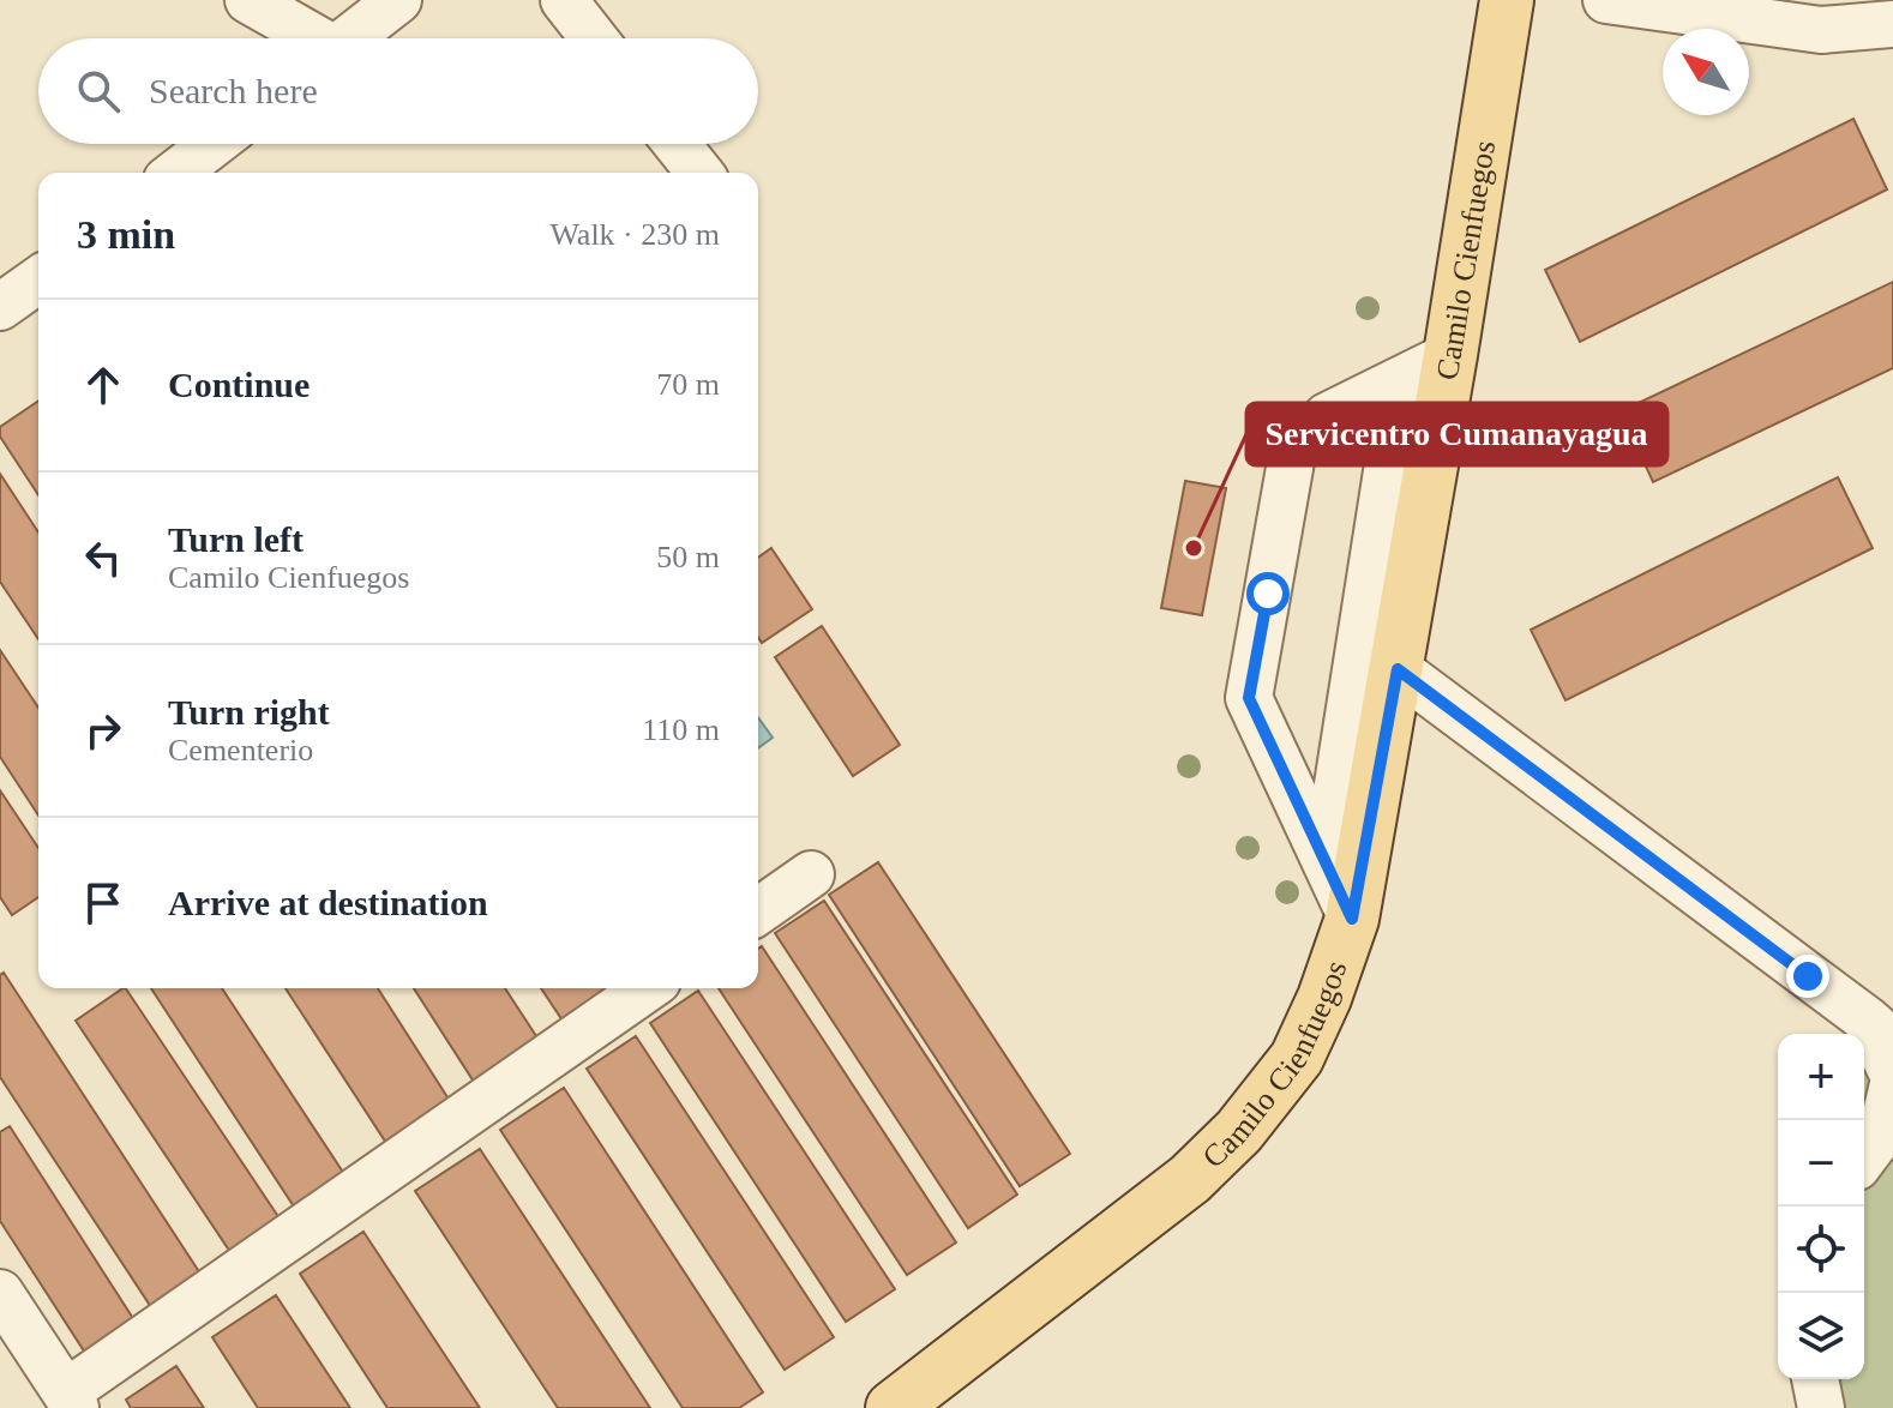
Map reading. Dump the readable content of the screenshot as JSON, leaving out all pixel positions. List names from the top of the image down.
{
  "streets": {
    "main road": ["Camilo Cienfuegos"]
  },
  "places": ["Servicentro Cumanayagua"],
  "north": "top left",
  "page": {
    "search": "Search here",
    "heading": ["3 min", "Walk · 230 m"],
    "list": [
      ["Continue", "70 m"],
      ["Turn left", "Camilo Cienfuegos", "50 m"],
      ["Turn right", "Cementerio", "110 m"],
      "Arrive at destination"
    ],
    "map_buttons": ["+", "−"]
  }
}
